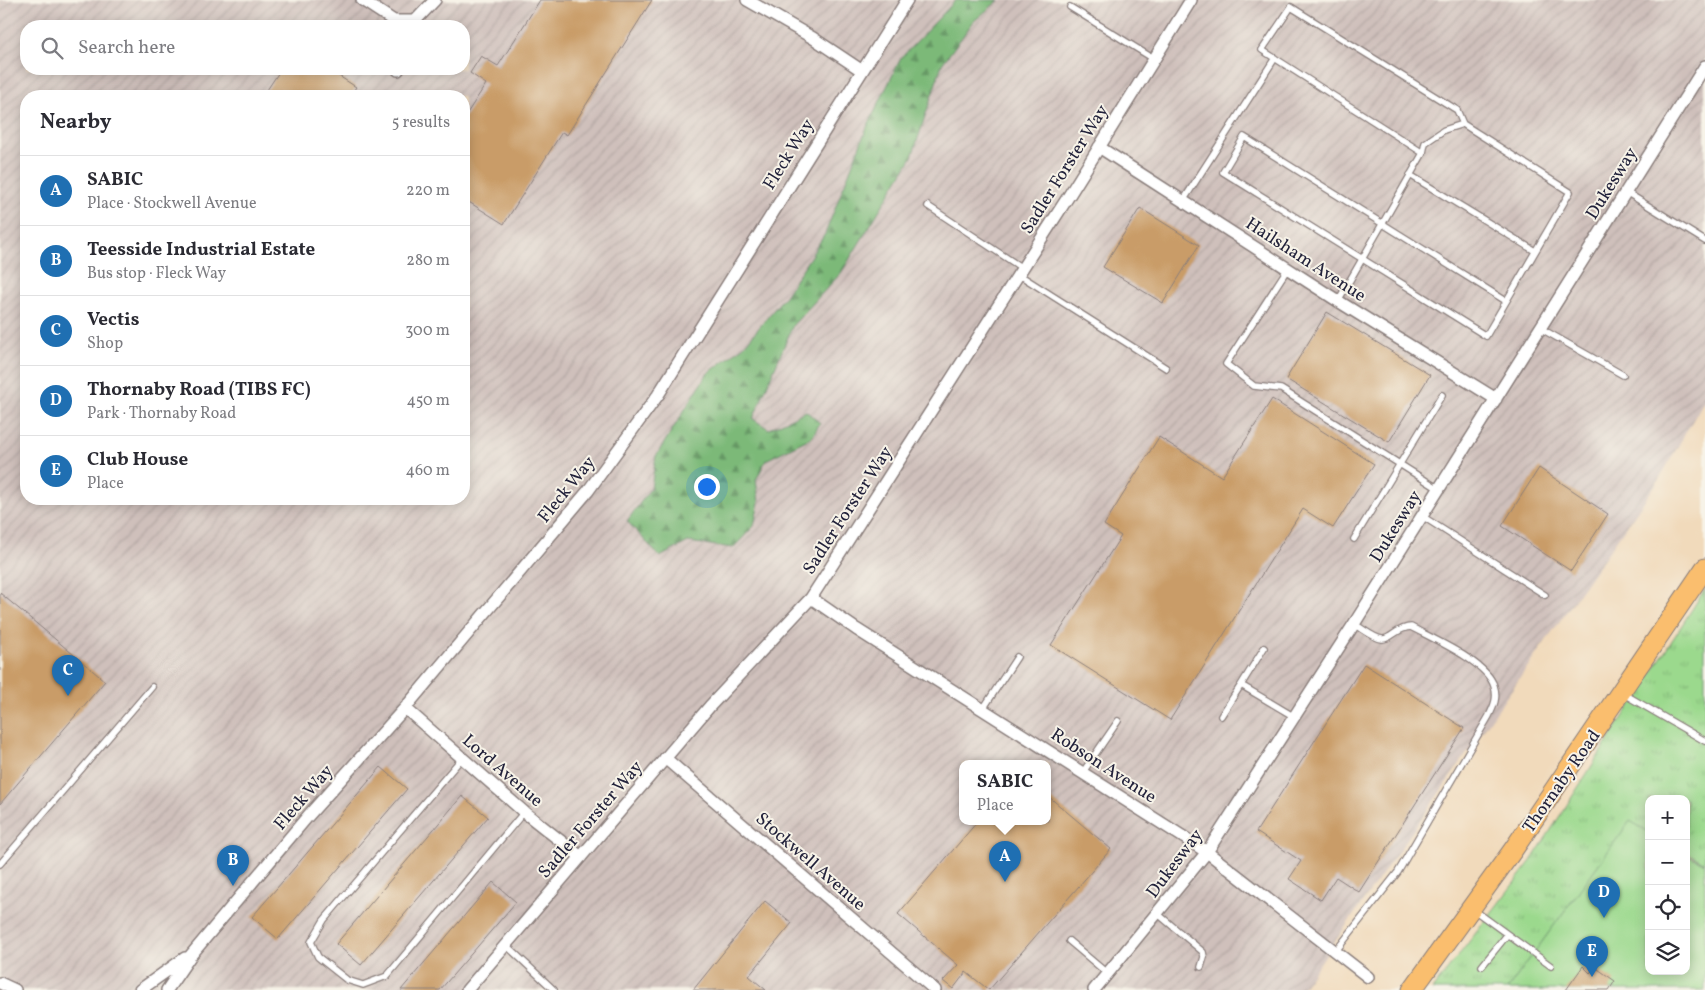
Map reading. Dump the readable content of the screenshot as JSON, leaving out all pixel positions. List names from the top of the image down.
{
  "streets": {
    "main road": ["Thornaby Road"],
    "street": [
      "Fleck Way",
      "Sadler Forster Way",
      "Dukesway",
      "Hailsham Avenue",
      "Robson Avenue",
      "Lord Avenue",
      "Stockwell Avenue"
    ]
  },
  "crossings": [
    ["Fleck Way", "Lord Avenue"],
    ["Sadler Forster Way", "Hailsham Avenue"],
    ["Sadler Forster Way", "Robson Avenue"],
    ["Sadler Forster Way", "Lord Avenue"],
    ["Sadler Forster Way", "Stockwell Avenue"],
    ["Dukesway", "Hailsham Avenue"],
    ["Dukesway", "Robson Avenue"]
  ],
  "page": {
    "search": "Search here",
    "heading": ["Nearby", "5 results"],
    "list": [
      {
        "mark": "A",
        "name": "SABIC",
        "note": "Place · Stockwell Avenue",
        "value": "220 m"
      },
      {
        "mark": "B",
        "name": "Teesside Industrial Estate",
        "note": "Bus stop · Fleck Way",
        "value": "280 m"
      },
      {
        "mark": "C",
        "name": "Vectis",
        "note": "Shop",
        "value": "300 m"
      },
      {
        "mark": "D",
        "name": "Thornaby Road (TIBS FC)",
        "note": "Park · Thornaby Road",
        "value": "450 m"
      },
      {
        "mark": "E",
        "name": "Club House",
        "note": "Place",
        "value": "460 m"
      }
    ],
    "pins": [
      "C",
      "A",
      "B",
      "D",
      "E"
    ],
    "popup": ["SABIC", "Place"],
    "map_buttons": ["+", "−"]
  }
}
